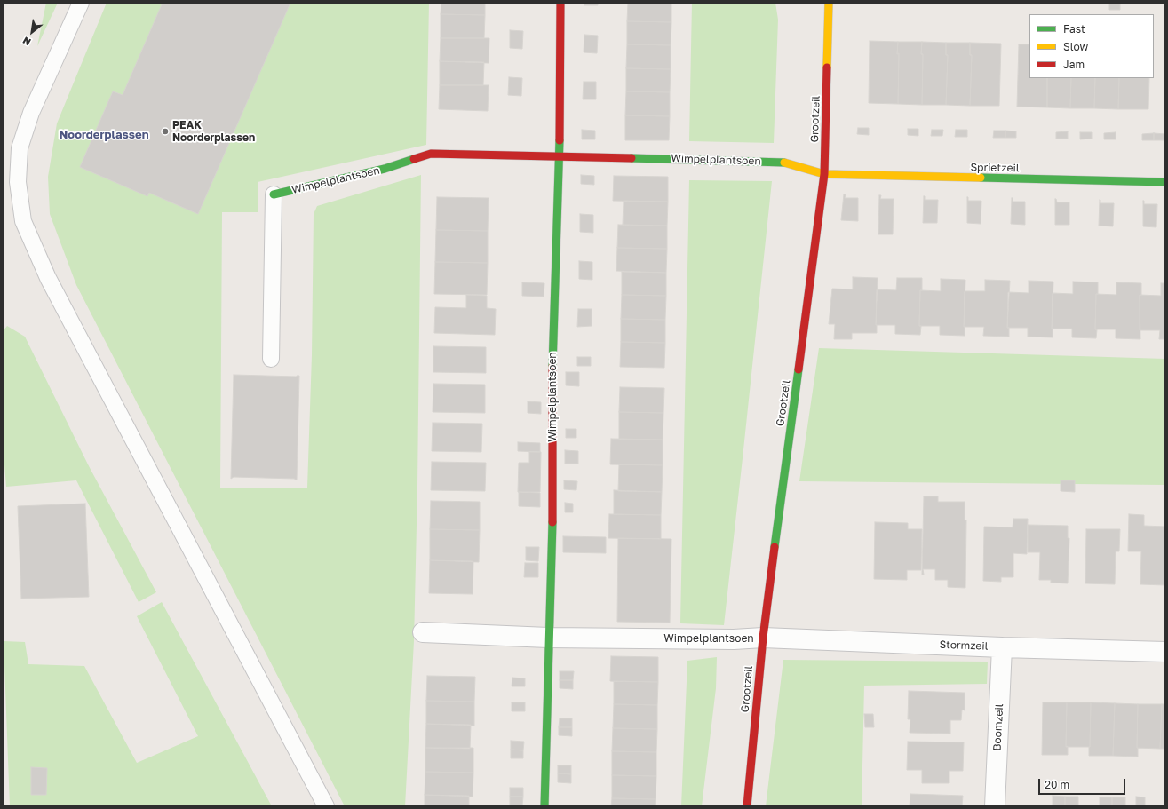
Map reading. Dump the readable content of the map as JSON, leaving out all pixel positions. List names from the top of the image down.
{
  "streets": {
    "street": [
      "Grootzeil",
      "Wimpelplantsoen",
      "Sprietzeil",
      "Stormzeil",
      "Boomzeil"
    ]
  },
  "crossings": [
    ["Grootzeil", "Wimpelplantsoen"],
    ["Grootzeil", "Sprietzeil"],
    ["Grootzeil", "Stormzeil"],
    ["Wimpelplantsoen", "Sprietzeil"],
    ["Wimpelplantsoen", "Stormzeil"],
    ["Stormzeil", "Boomzeil"]
  ],
  "districts": ["Noorderplassen"],
  "places": ["PEAK Noorderplassen"],
  "legend": ["Fast", "Slow", "Jam"],
  "scale_bar": "20 m",
  "north": "bottom left"
}
